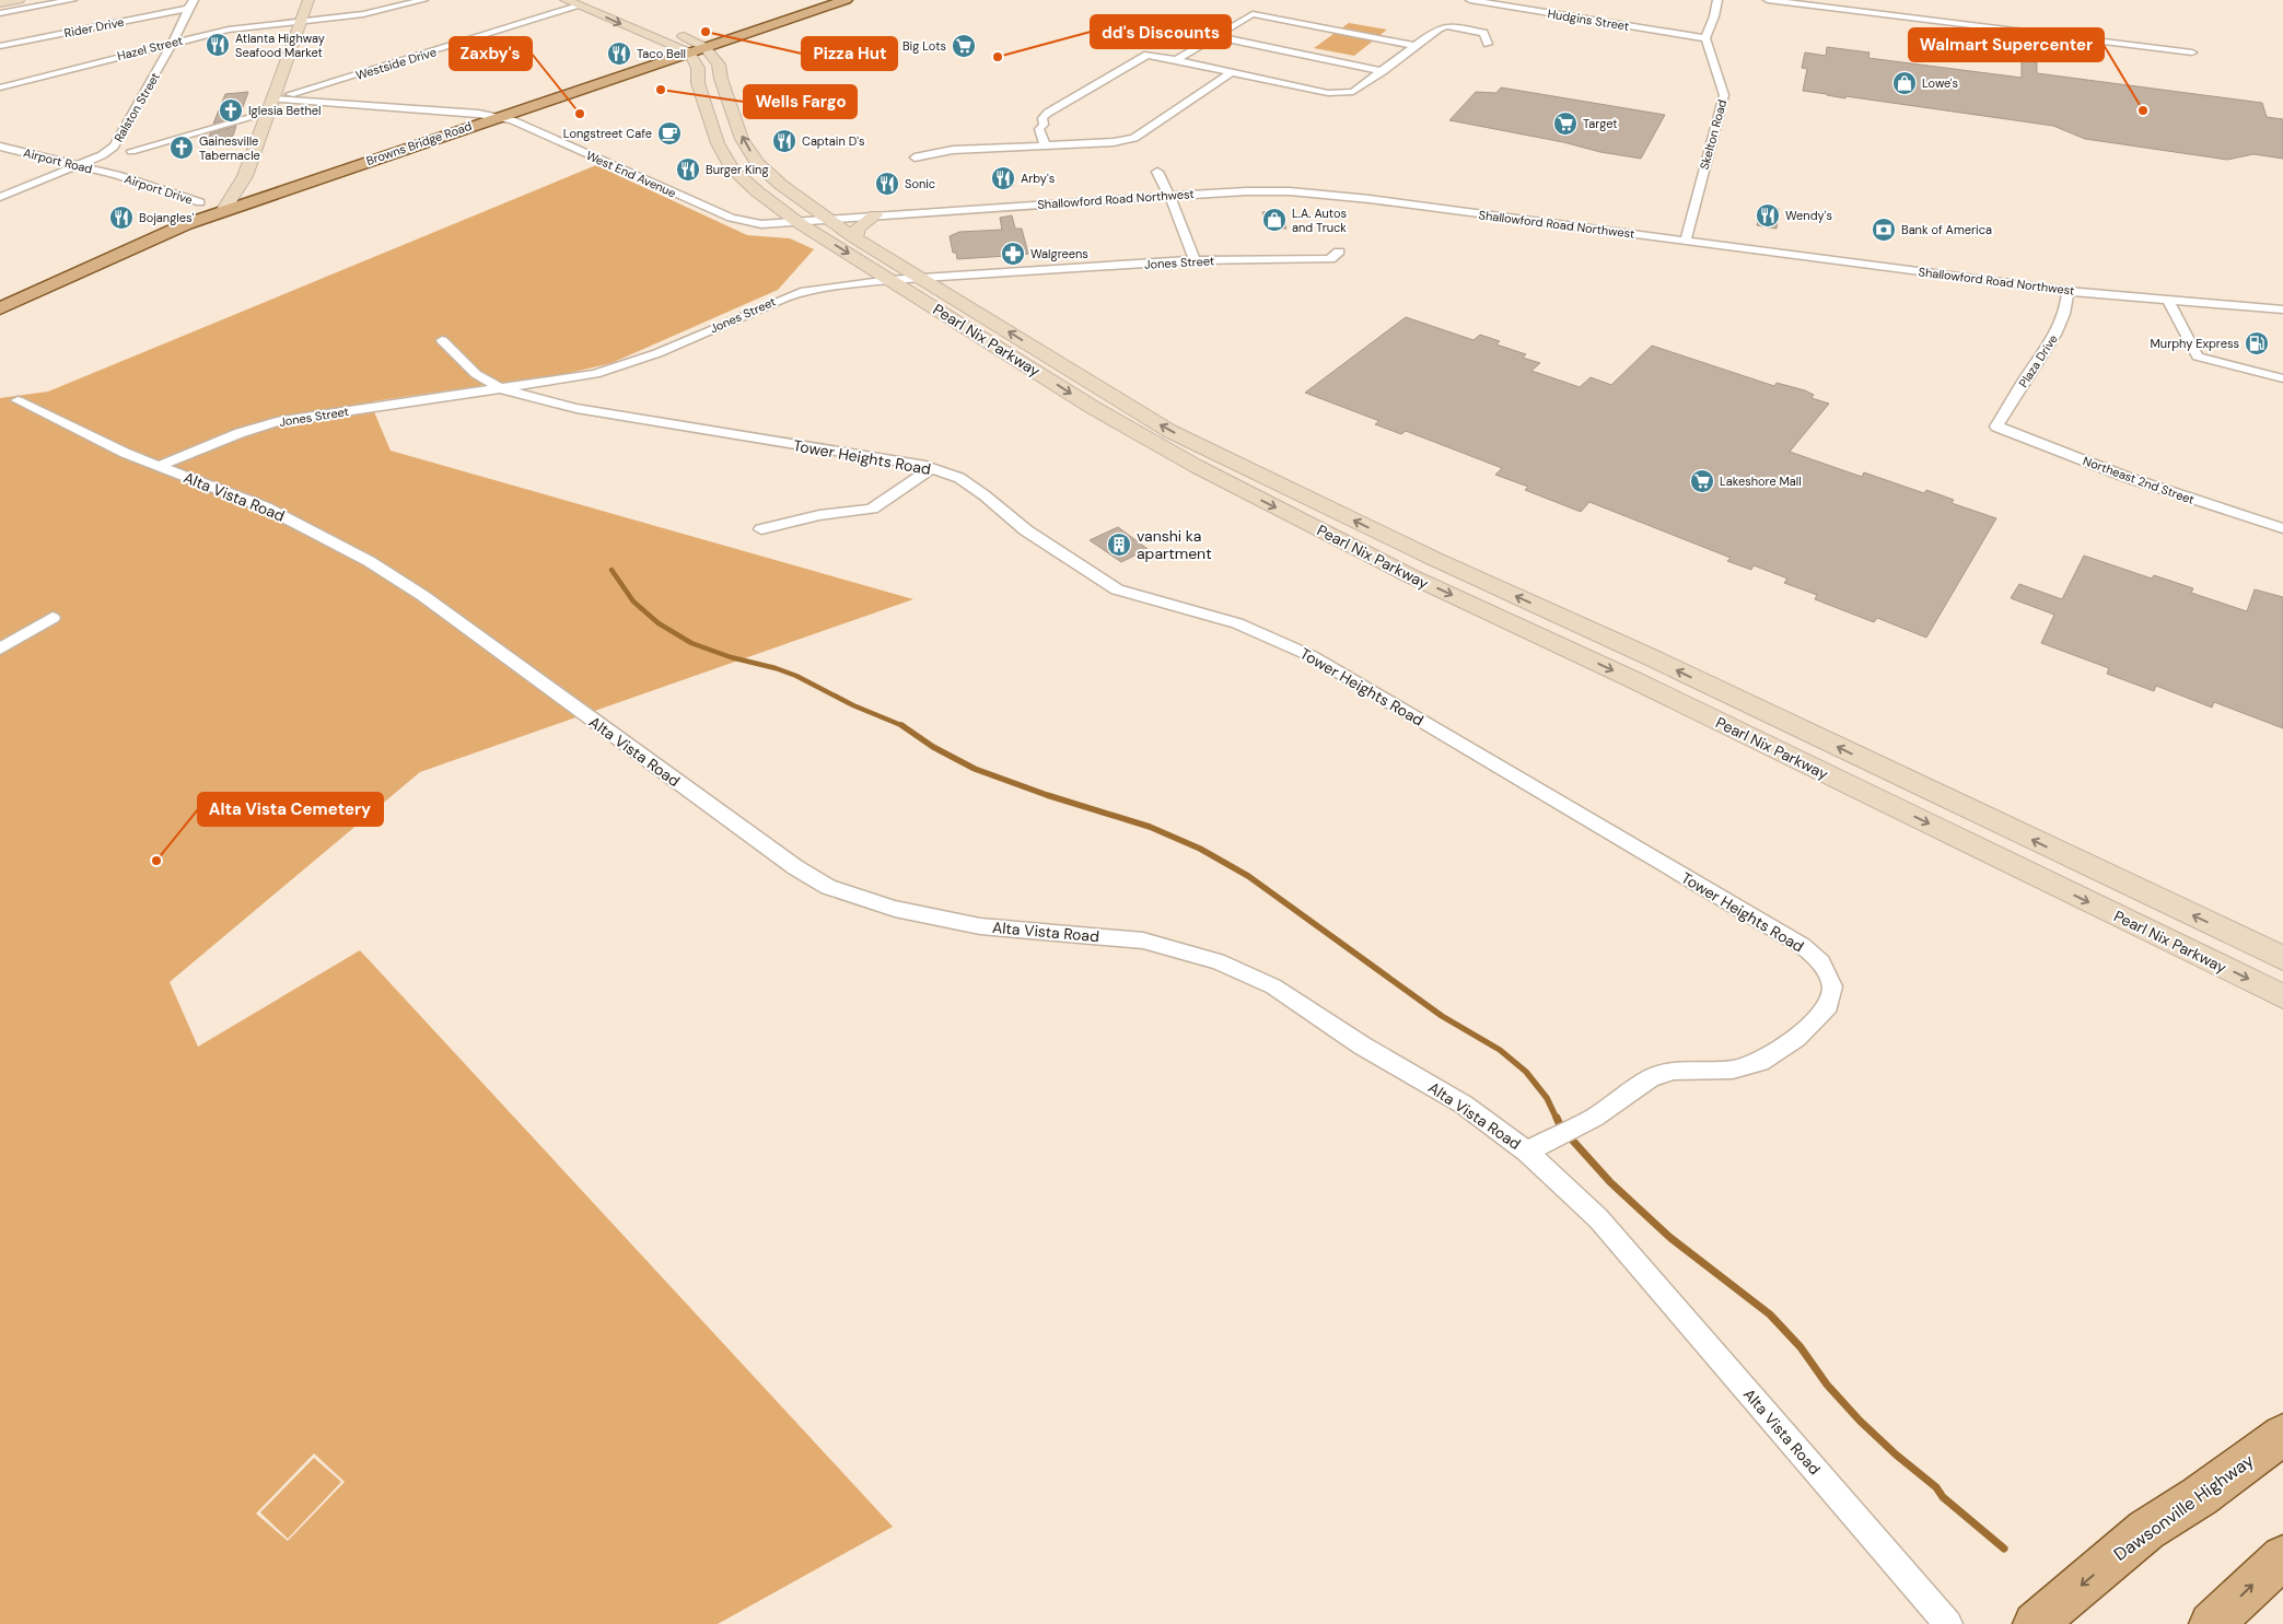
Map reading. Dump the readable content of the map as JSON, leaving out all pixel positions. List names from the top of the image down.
{
  "streets": {
    "main road": ["Browns Bridge Road", "Pearl Nix Parkway", "Dawsonville Highway"],
    "street": [
      "Hudgins Street",
      "Rider Drive",
      "Hazel Street",
      "Westside Drive",
      "Ralston Street",
      "Skelton Road",
      "Airport Road",
      "West End Avenue",
      "Airport Drive",
      "Shallowford Road Northwest",
      "Jones Street",
      "Plaza Drive",
      "Tower Heights Road",
      "Northeast 2nd Street",
      "Alta Vista Road"
    ]
  },
  "crossings": [
    ["Hudgins Street", "Skelton Road"],
    ["Rider Drive", "Ralston Street"],
    ["Hazel Street", "Ralston Street"],
    ["Westside Drive", "West End Avenue"],
    ["Ralston Street", "Airport Road"],
    ["Skelton Road", "Shallowford Road Northwest"],
    ["Browns Bridge Road", "West End Avenue"],
    ["Browns Bridge Road", "Pearl Nix Parkway"],
    ["Airport Road", "Airport Drive"],
    ["West End Avenue", "Shallowford Road Northwest"],
    ["West End Avenue", "Pearl Nix Parkway"],
    ["Shallowford Road Northwest", "Pearl Nix Parkway"],
    ["Shallowford Road Northwest", "Plaza Drive"],
    ["Jones Street", "Pearl Nix Parkway"],
    ["Jones Street", "Tower Heights Road"],
    ["Jones Street", "Alta Vista Road"],
    ["Plaza Drive", "Northeast 2nd Street"],
    ["Tower Heights Road", "Alta Vista Road"]
  ],
  "places": {
    "other": [
      "Pizza Hut",
      "dd's Discounts",
      "Wells Fargo",
      "Walmart Supercenter",
      "Zaxby's",
      "Alta Vista Cemetery"
    ],
    "restaurant": [
      "Atlanta Highway Seafood Market",
      "Taco Bell",
      "Captain D's",
      "Burger King",
      "Arby's",
      "Sonic",
      "Wendy's",
      "Bojangles'"
    ],
    "supermarket": ["Big Lots", "Target", "Lakeshore Mall"],
    "shop": ["Lowe's", "L.A. Autos and Truck"],
    "church": ["Iglesia Bethel", "Gainesville Tabernacle"],
    "cafe": ["Longstreet Cafe"],
    "bank": ["Bank of America"],
    "pharmacy": ["Walgreens"],
    "fuel station": ["Murphy Express"],
    "building": ["vanshi ka apartment"]
  }
}
